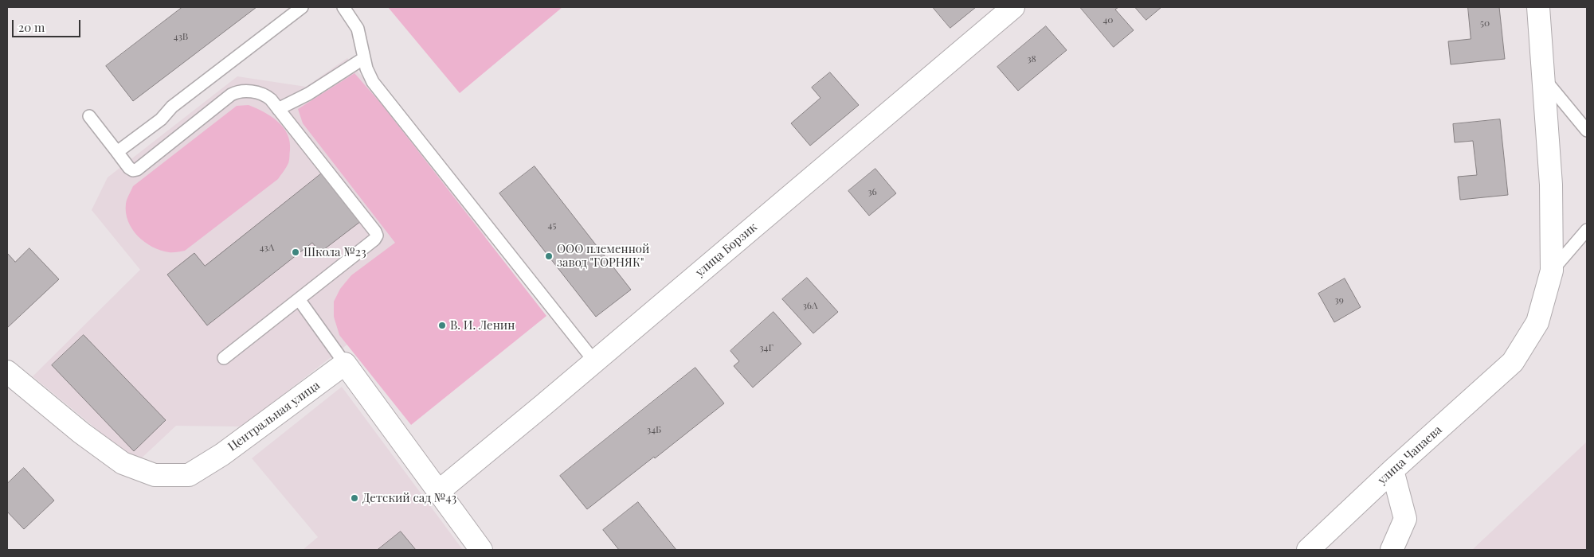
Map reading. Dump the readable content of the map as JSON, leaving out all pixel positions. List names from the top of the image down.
{
  "streets": {
    "street": ["улица Борзик", "Центральная улица", "улица Чапаева"]
  },
  "places": [
    "Школа №23",
    "ООО племенной завод \"ГОРНЯК\"",
    "В. И. Ленин",
    "Детский сад №43"
  ],
  "house_numbers": [
    "40",
    "50",
    "43В",
    "38",
    "36",
    "45",
    "43А",
    "39",
    "36А",
    "34Г",
    "34Б"
  ],
  "scale_bar": "20 m"
}
